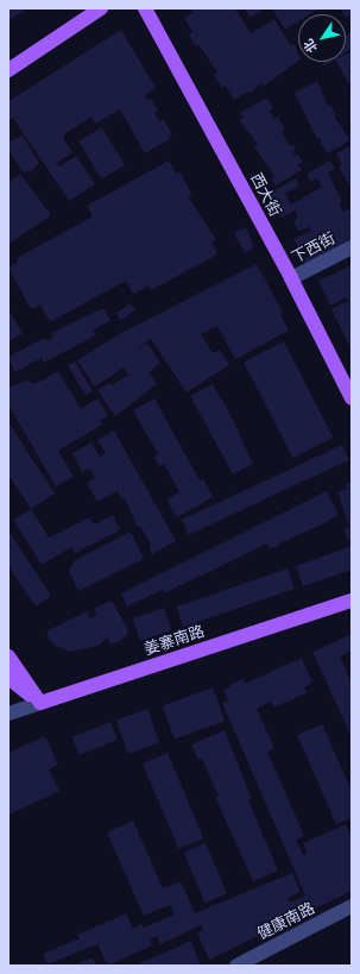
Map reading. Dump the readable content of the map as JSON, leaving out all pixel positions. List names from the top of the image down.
{
  "streets": {
    "main road": ["西大街", "姜寨南路"],
    "street": ["下西街", "健康南路"]
  },
  "crossings": [
    ["西大街", "下西街"]
  ],
  "north": "bottom left"
}
